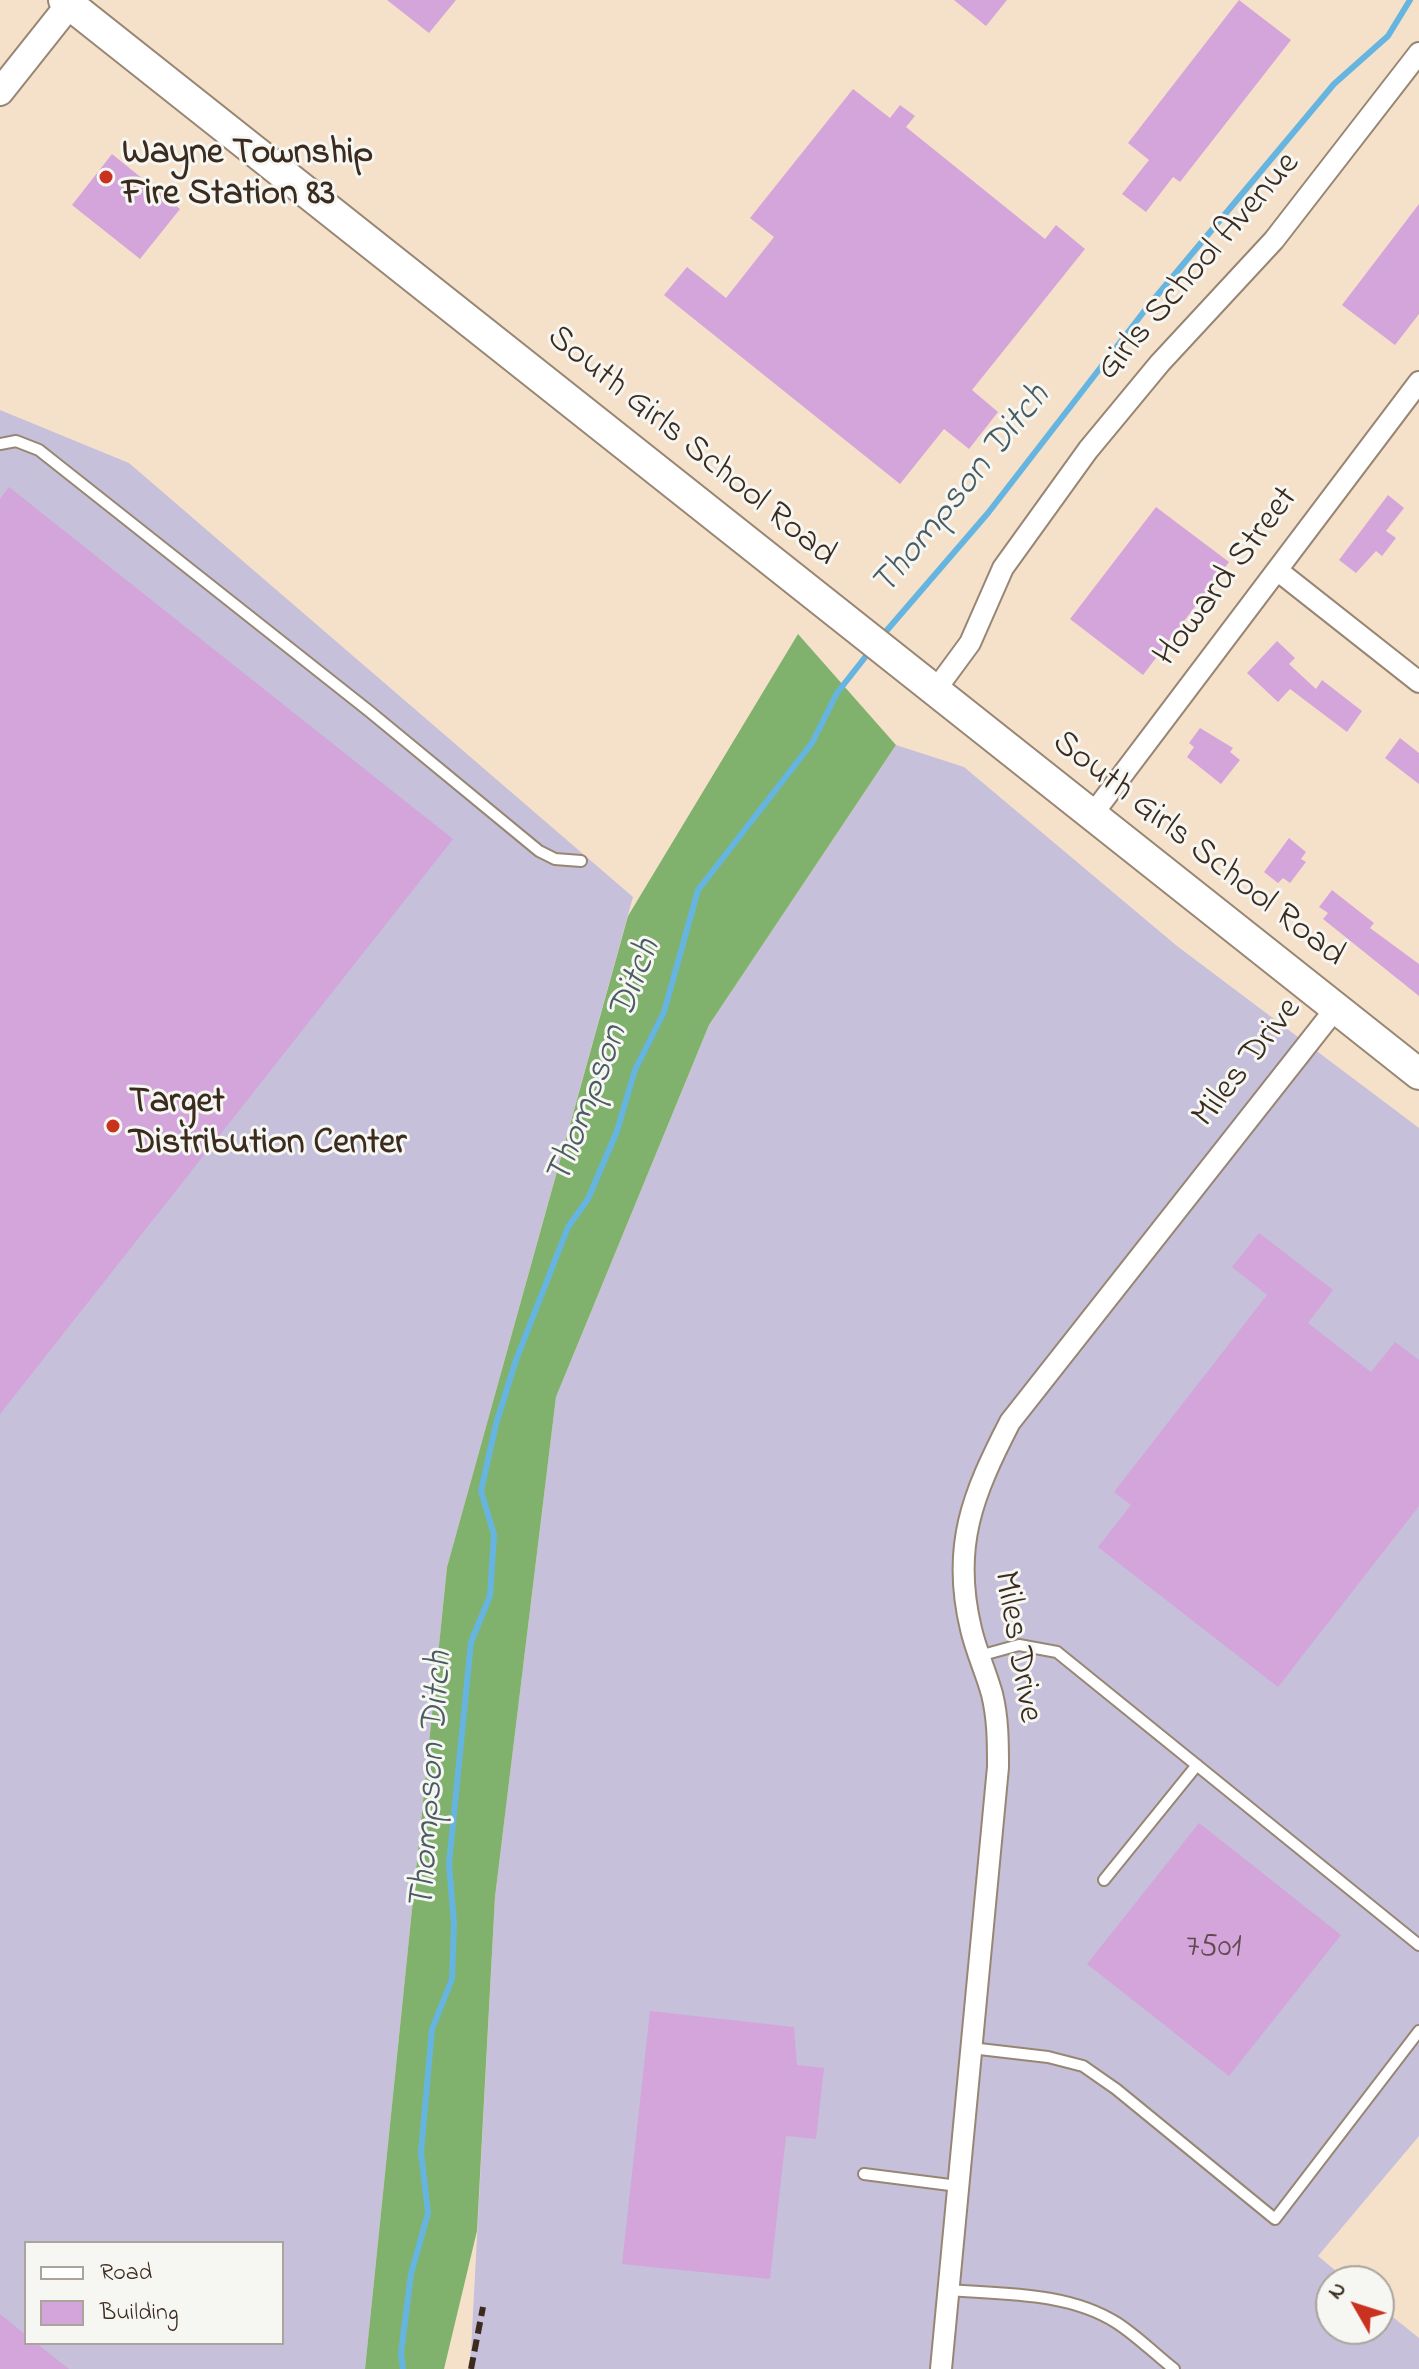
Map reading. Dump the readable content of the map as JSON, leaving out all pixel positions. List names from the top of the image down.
{
  "streets": {
    "main road": ["South Girls School Road"],
    "street": ["Girls School Avenue", "Howard Street", "Miles Drive"]
  },
  "crossings": [
    ["Girls School Avenue", "South Girls School Road"],
    ["South Girls School Road", "Howard Street"],
    ["South Girls School Road", "Miles Drive"]
  ],
  "water": ["Thompson Ditch"],
  "places": ["Wayne Township Fire Station 83", "Target Distribution Center"],
  "house_numbers": ["7501"],
  "legend": ["Road", "Building"],
  "north": "top left"
}
